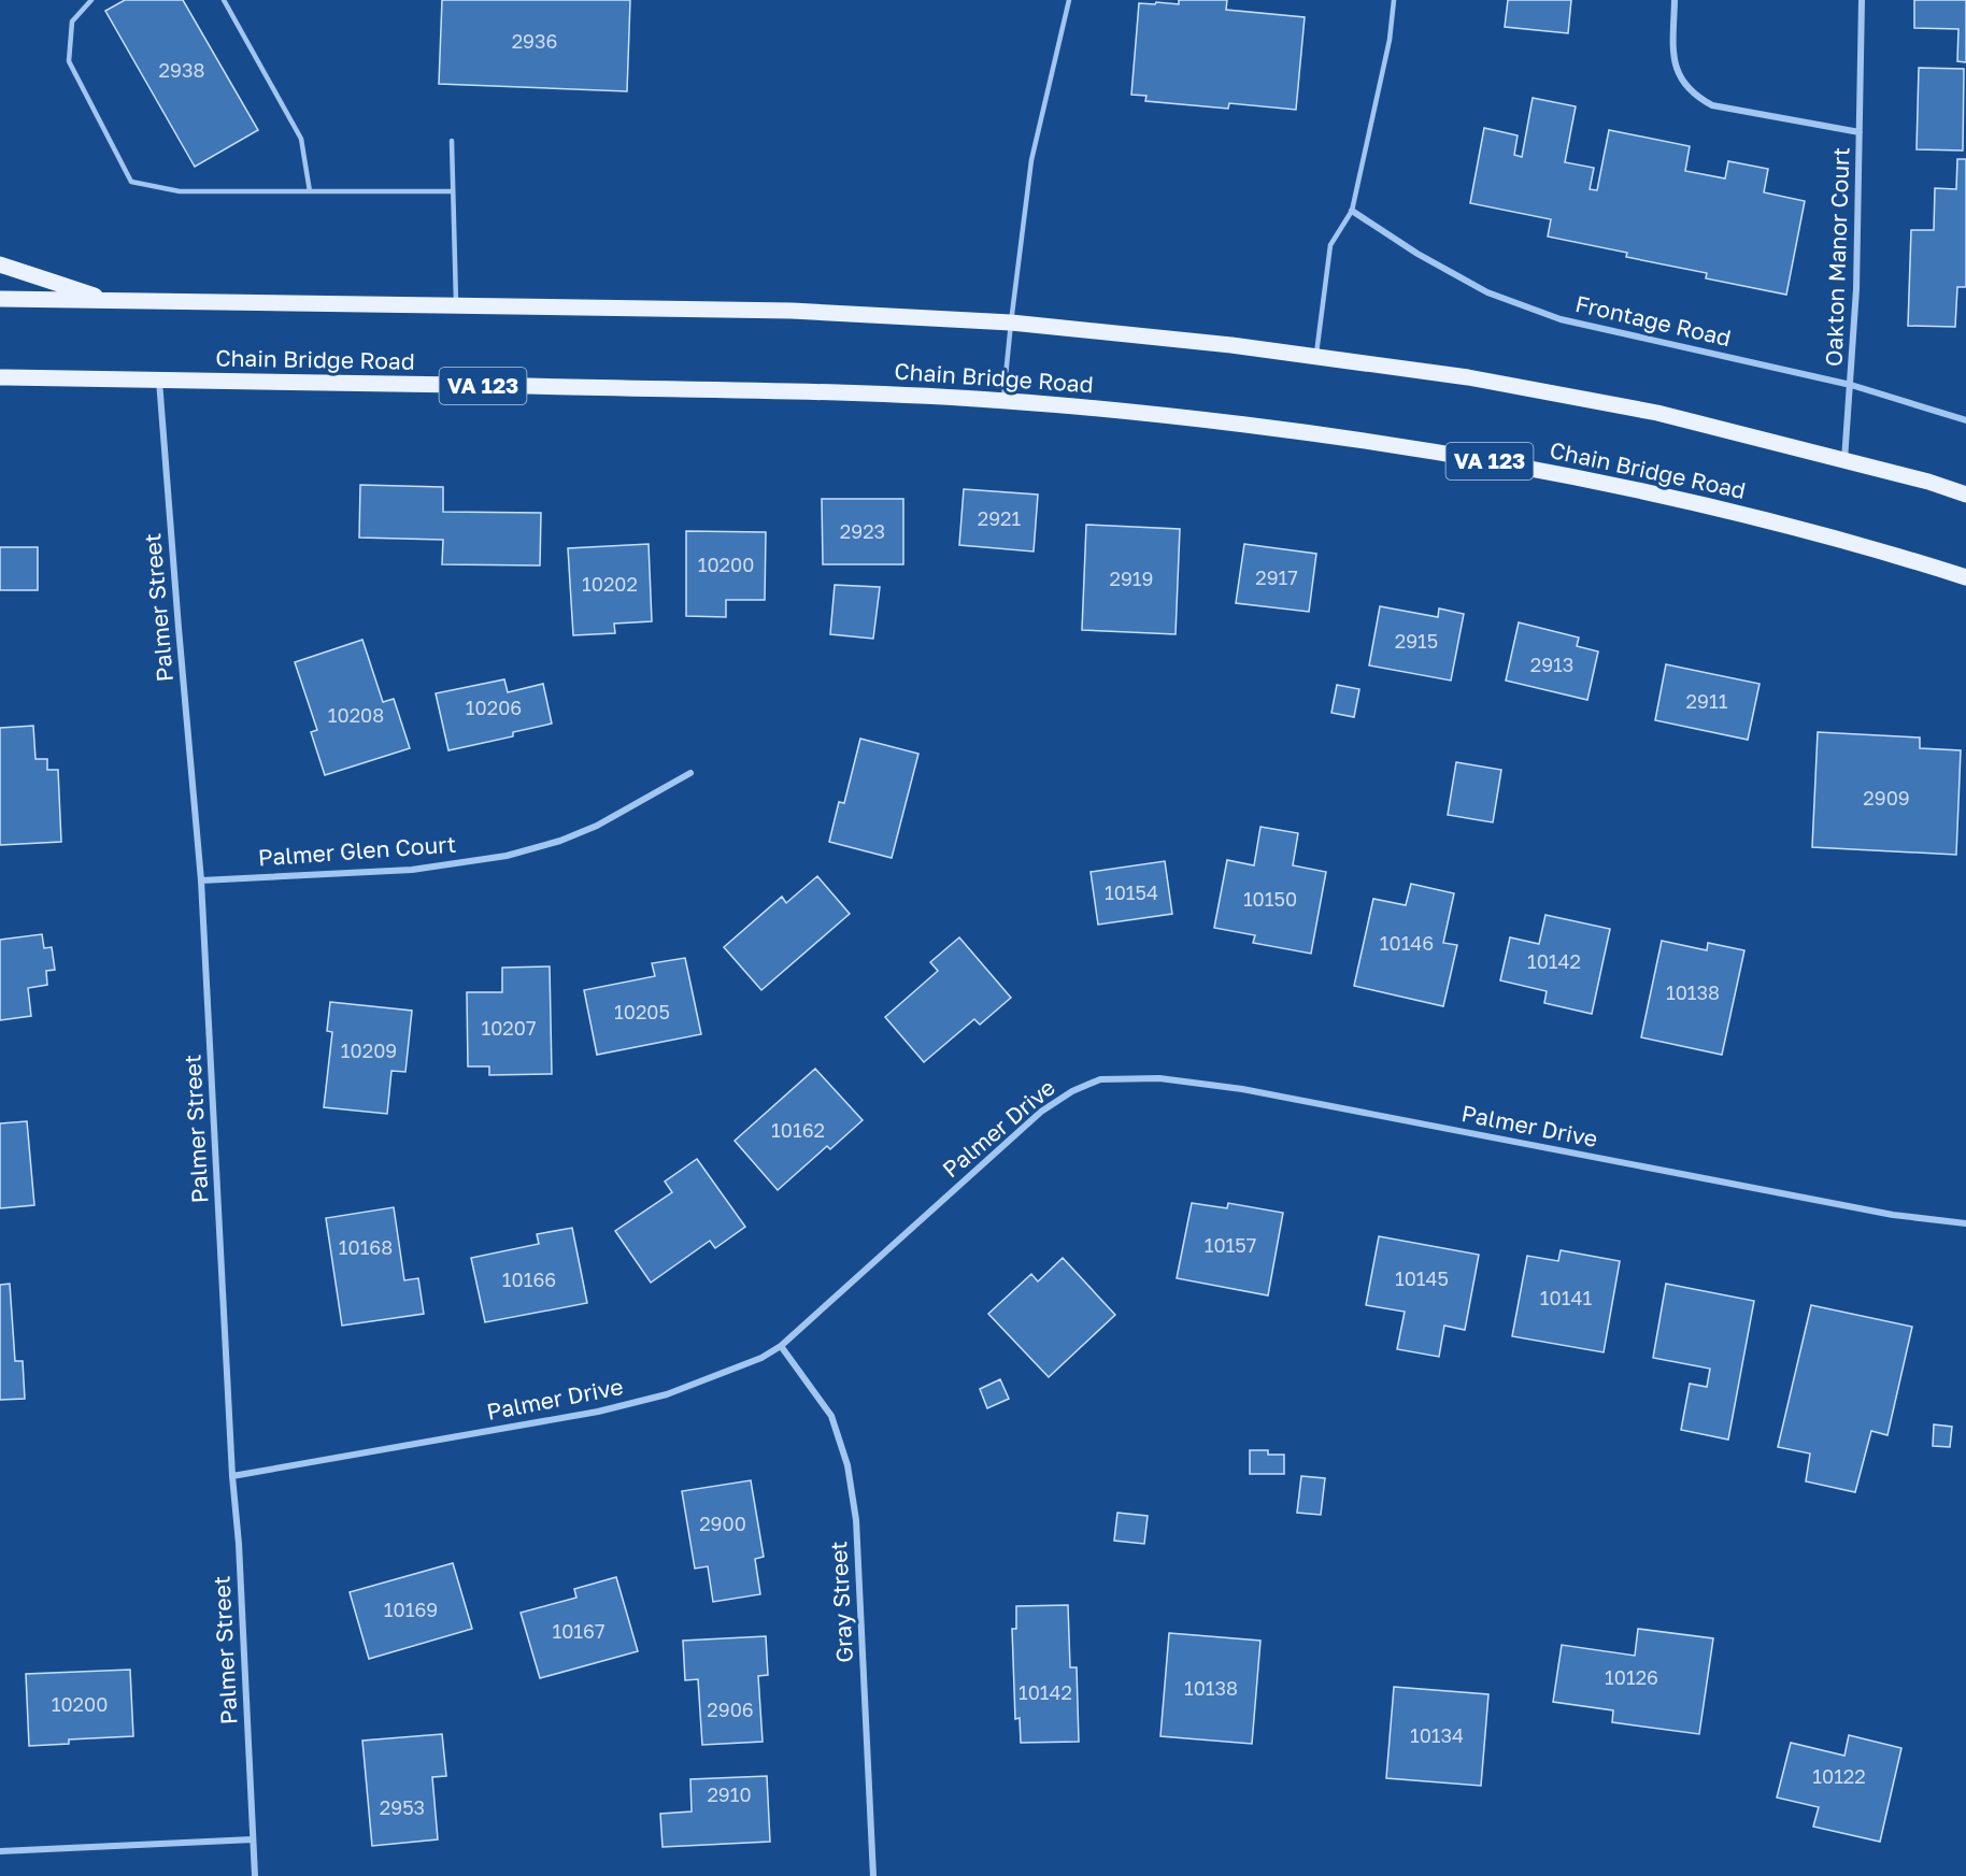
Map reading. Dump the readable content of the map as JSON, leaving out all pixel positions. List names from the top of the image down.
{
  "streets": {
    "main road": ["Chain Bridge Road", "VA 123"],
    "street": [
      "Oakton Manor Court",
      "Frontage Road",
      "Palmer Street",
      "Palmer Glen Court",
      "Palmer Drive",
      "Gray Street"
    ]
  },
  "crossings": [
    ["Oakton Manor Court", "Frontage Road"],
    ["Chain Bridge Road", "Palmer Street"],
    ["Palmer Street", "Palmer Glen Court"],
    ["Palmer Street", "Palmer Drive"],
    ["Palmer Drive", "Gray Street"]
  ],
  "house_numbers": [
    "2936",
    "2938",
    "2921",
    "2923",
    "10200",
    "2917",
    "2919",
    "10202",
    "2915",
    "2913",
    "2911",
    "10206",
    "10208",
    "2909",
    "10154",
    "10150",
    "10146",
    "10142",
    "10138",
    "10205",
    "10207",
    "10209",
    "10162",
    "10157",
    "10168",
    "10145",
    "10166",
    "10141",
    "2900",
    "10169",
    "10167",
    "10126",
    "10138",
    "10142",
    "10200",
    "2906",
    "10134",
    "10122",
    "2910",
    "2953"
  ]
}
